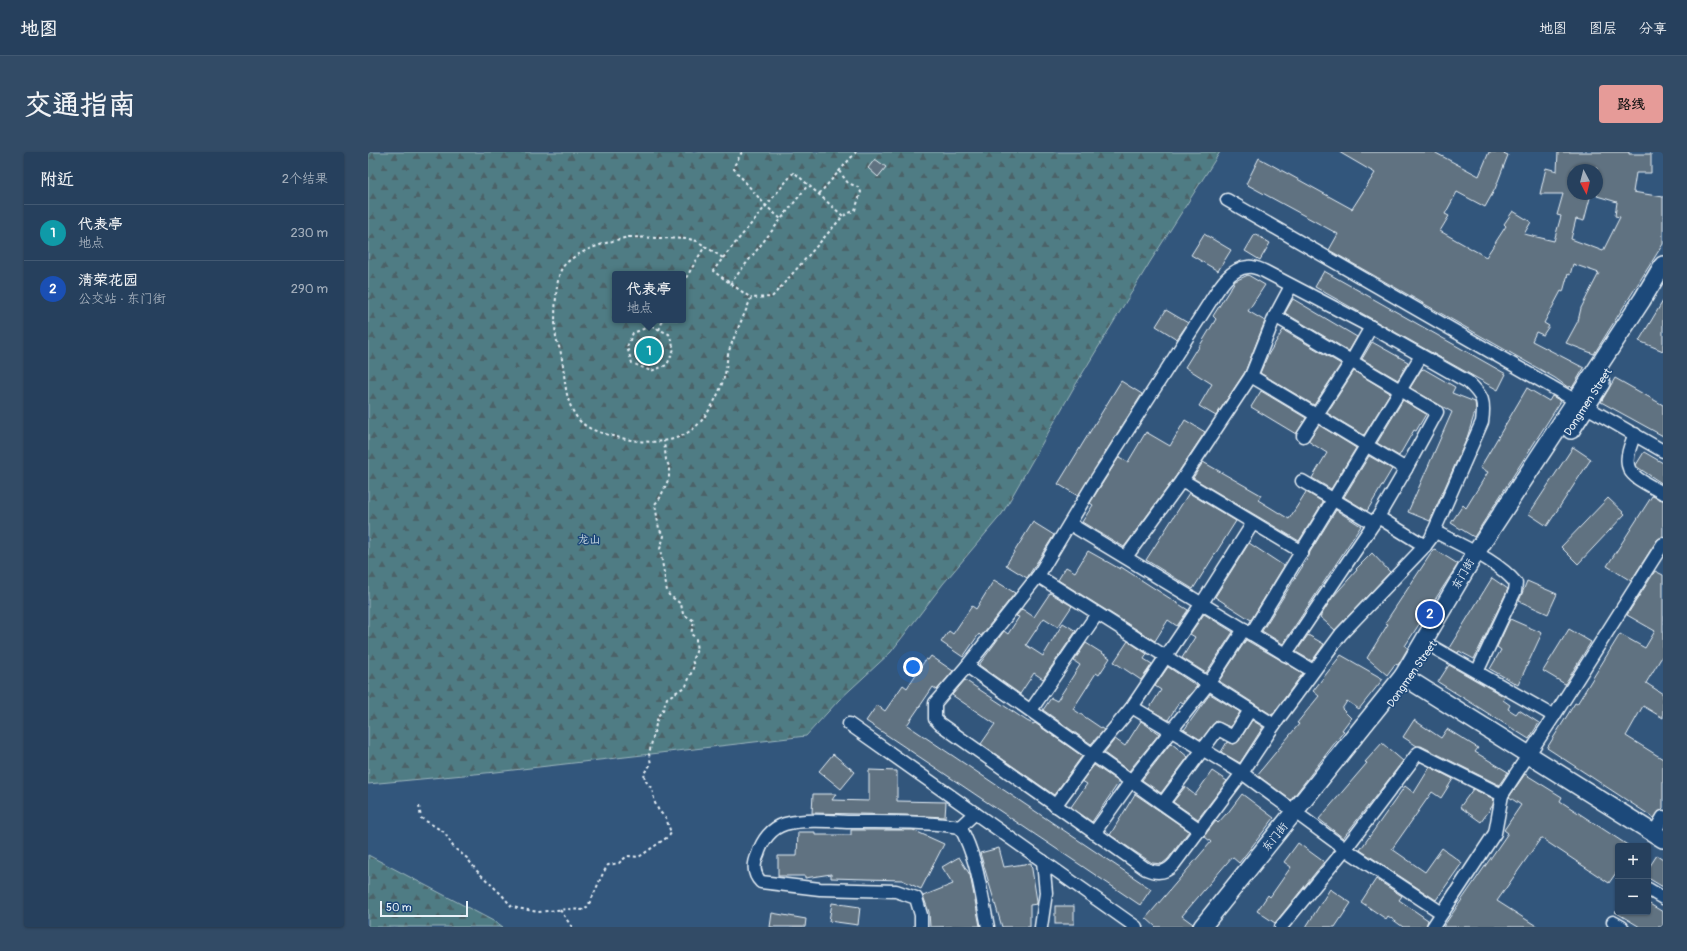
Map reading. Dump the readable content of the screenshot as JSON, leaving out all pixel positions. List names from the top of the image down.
{
  "streets": {
    "street": ["Dongmen Street", "东门街"]
  },
  "crossings": [
    ["Dongmen Street", "东门街"]
  ],
  "parks": ["龙山"],
  "scale_bar": "50 m",
  "north": "bottom",
  "page": {
    "header": "地图",
    "nav": ["地图", "图层", "分享"],
    "title": "交通指南",
    "buttons": "路线",
    "heading": ["附近", "2个结果"],
    "list": [
      {
        "mark": "1",
        "name": "代表亭",
        "note": "地点",
        "value": "230 m"
      },
      {
        "mark": "2",
        "name": "清荣花园",
        "note": "公交站 · 东门街",
        "value": "290 m"
      }
    ],
    "popup": ["代表亭", "地点"],
    "pins": ["1", "2"],
    "map_buttons": ["+", "−"],
    "scale": "50 m"
  }
}
